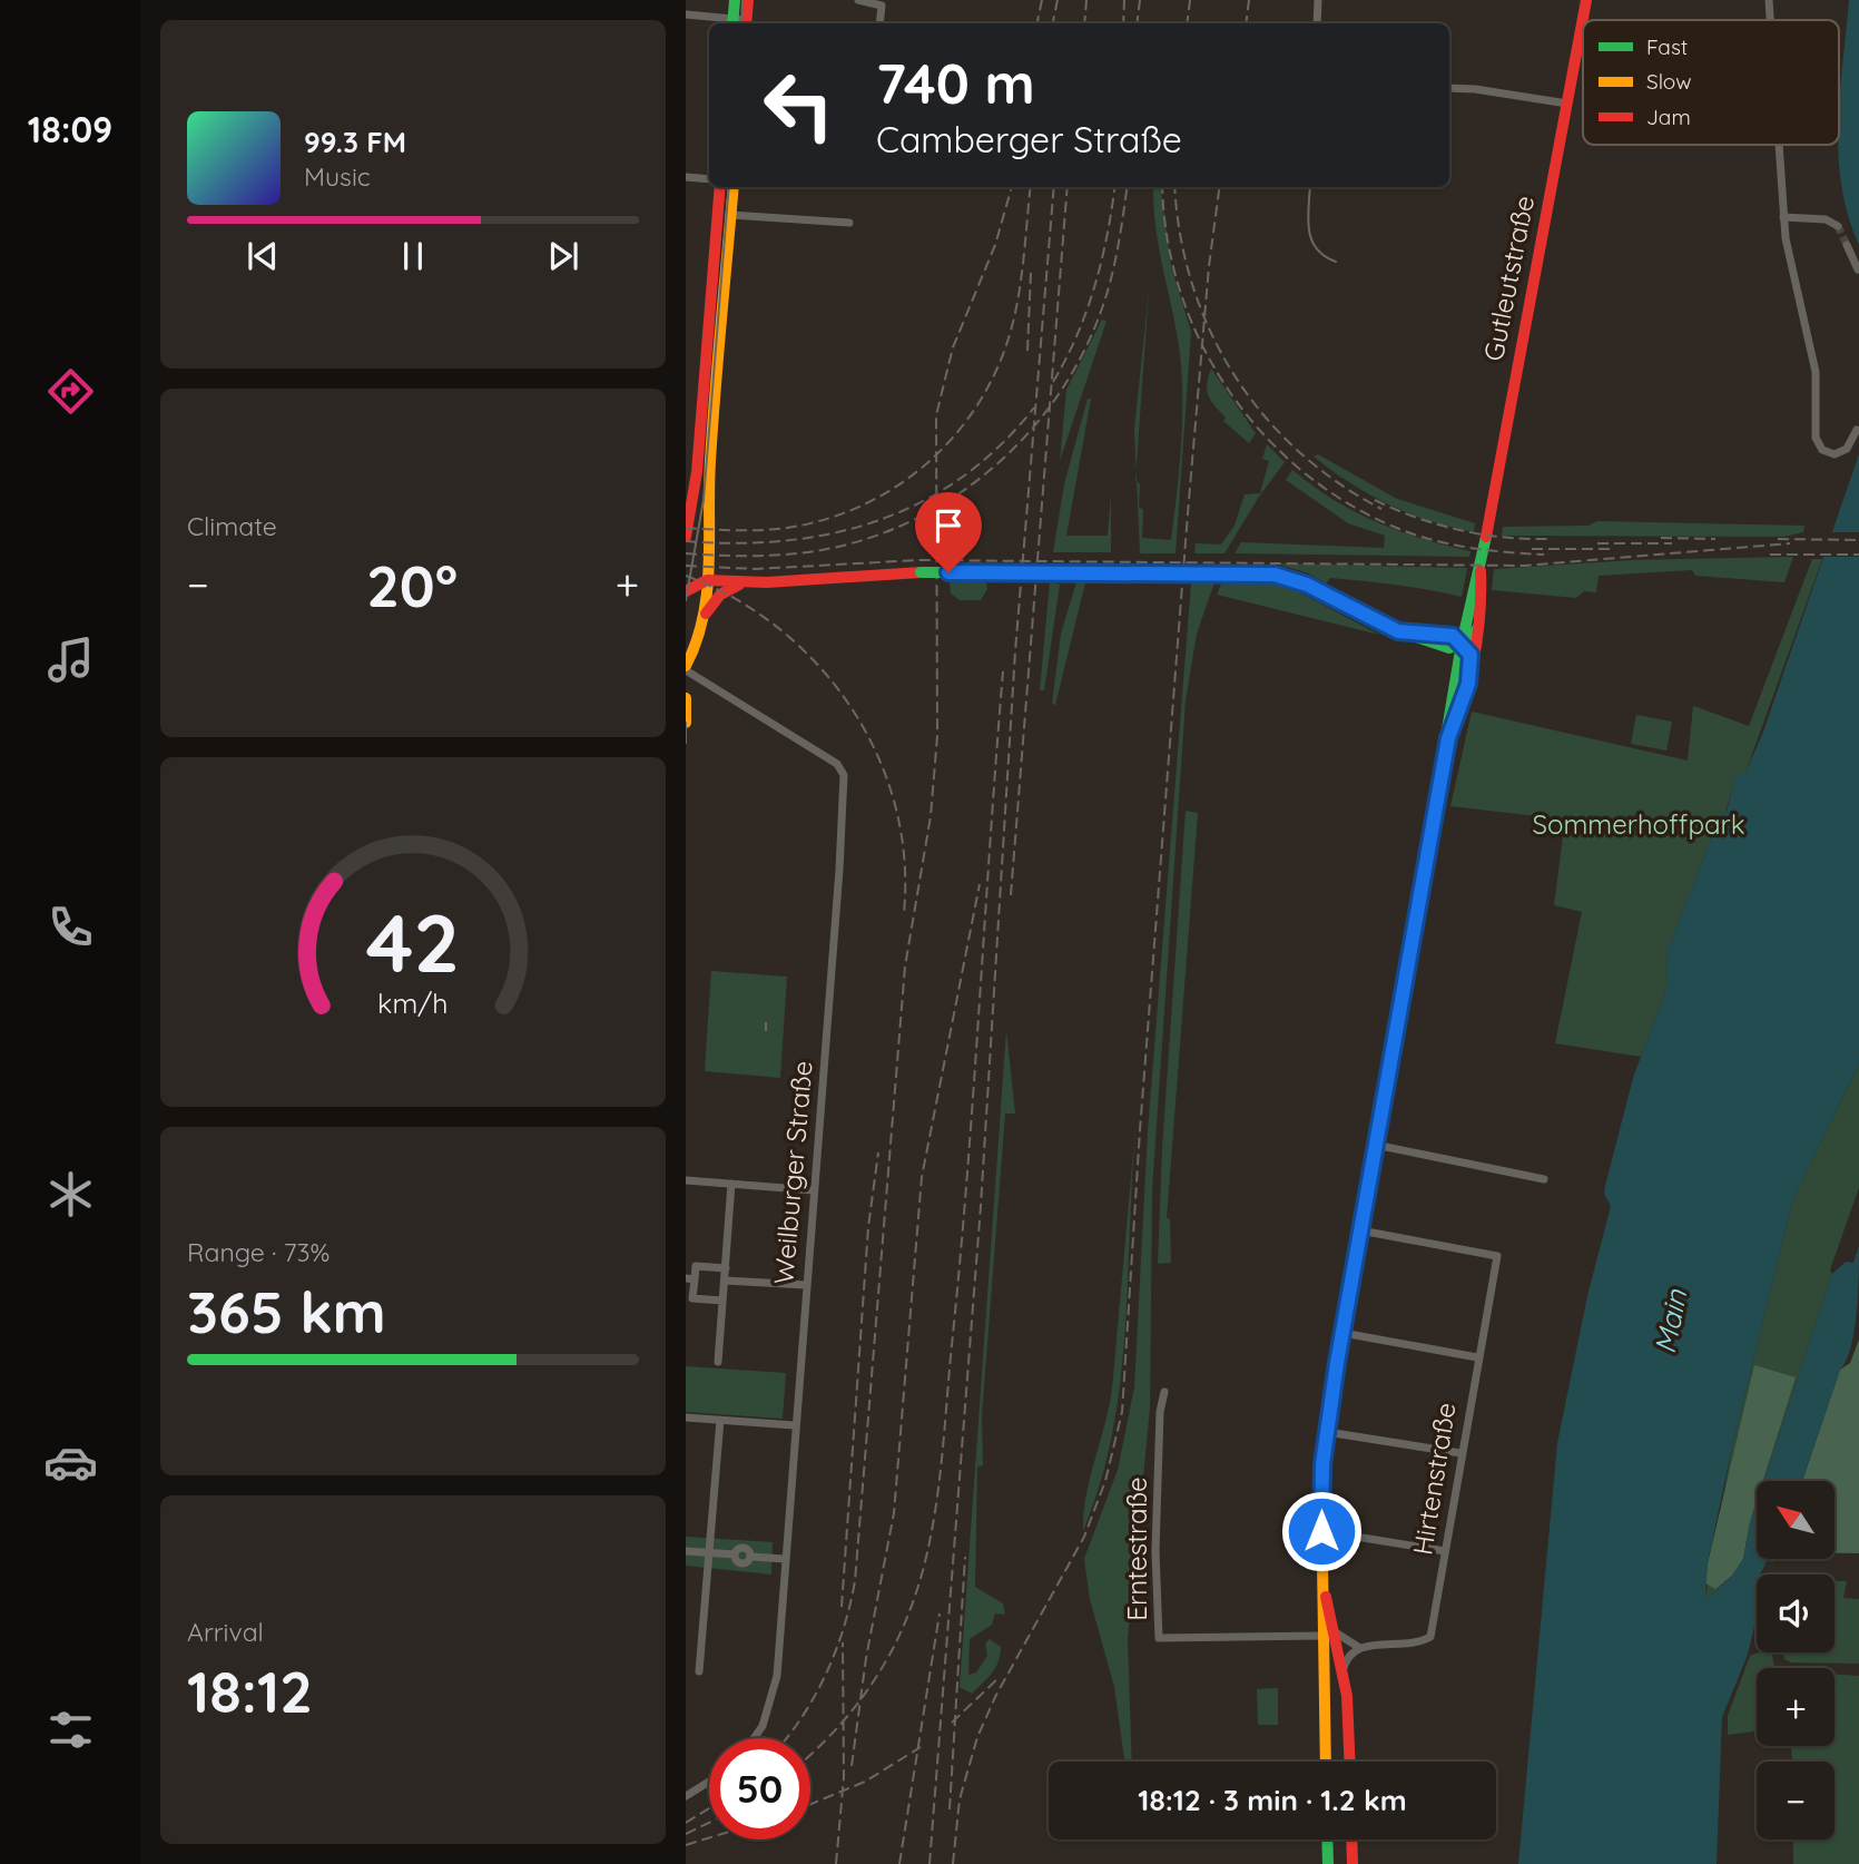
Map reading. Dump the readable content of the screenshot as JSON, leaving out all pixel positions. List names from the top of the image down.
{
  "streets": {
    "main road": ["Gutleutstraße"],
    "street": ["Weilburger Straße", "Hirtenstraße", "Erntestraße"]
  },
  "crossings": [
    ["Gutleutstraße", "Hirtenstraße"],
    ["Gutleutstraße", "Erntestraße"]
  ],
  "water": ["Main"],
  "parks": ["Sommerhoffpark"],
  "legend": ["Fast", "Slow", "Jam"],
  "north": "top left",
  "page": {
    "tabs": "18:09",
    "turn": ["740 m", "Camberger Straße"],
    "song": ["99.3 FM", "Music"],
    "tile": [
      "Climate",
      ["Range · 73%", "365 km"],
      ["Arrival", "18:12"]
    ],
    "heat": ["−", "20°", "+"],
    "map_buttons": ["+", "−"],
    "limit": "50",
    "trip": "18:12 · 3 min · 1.2 km",
    "gauge": ["42", "km/h"]
  }
}
